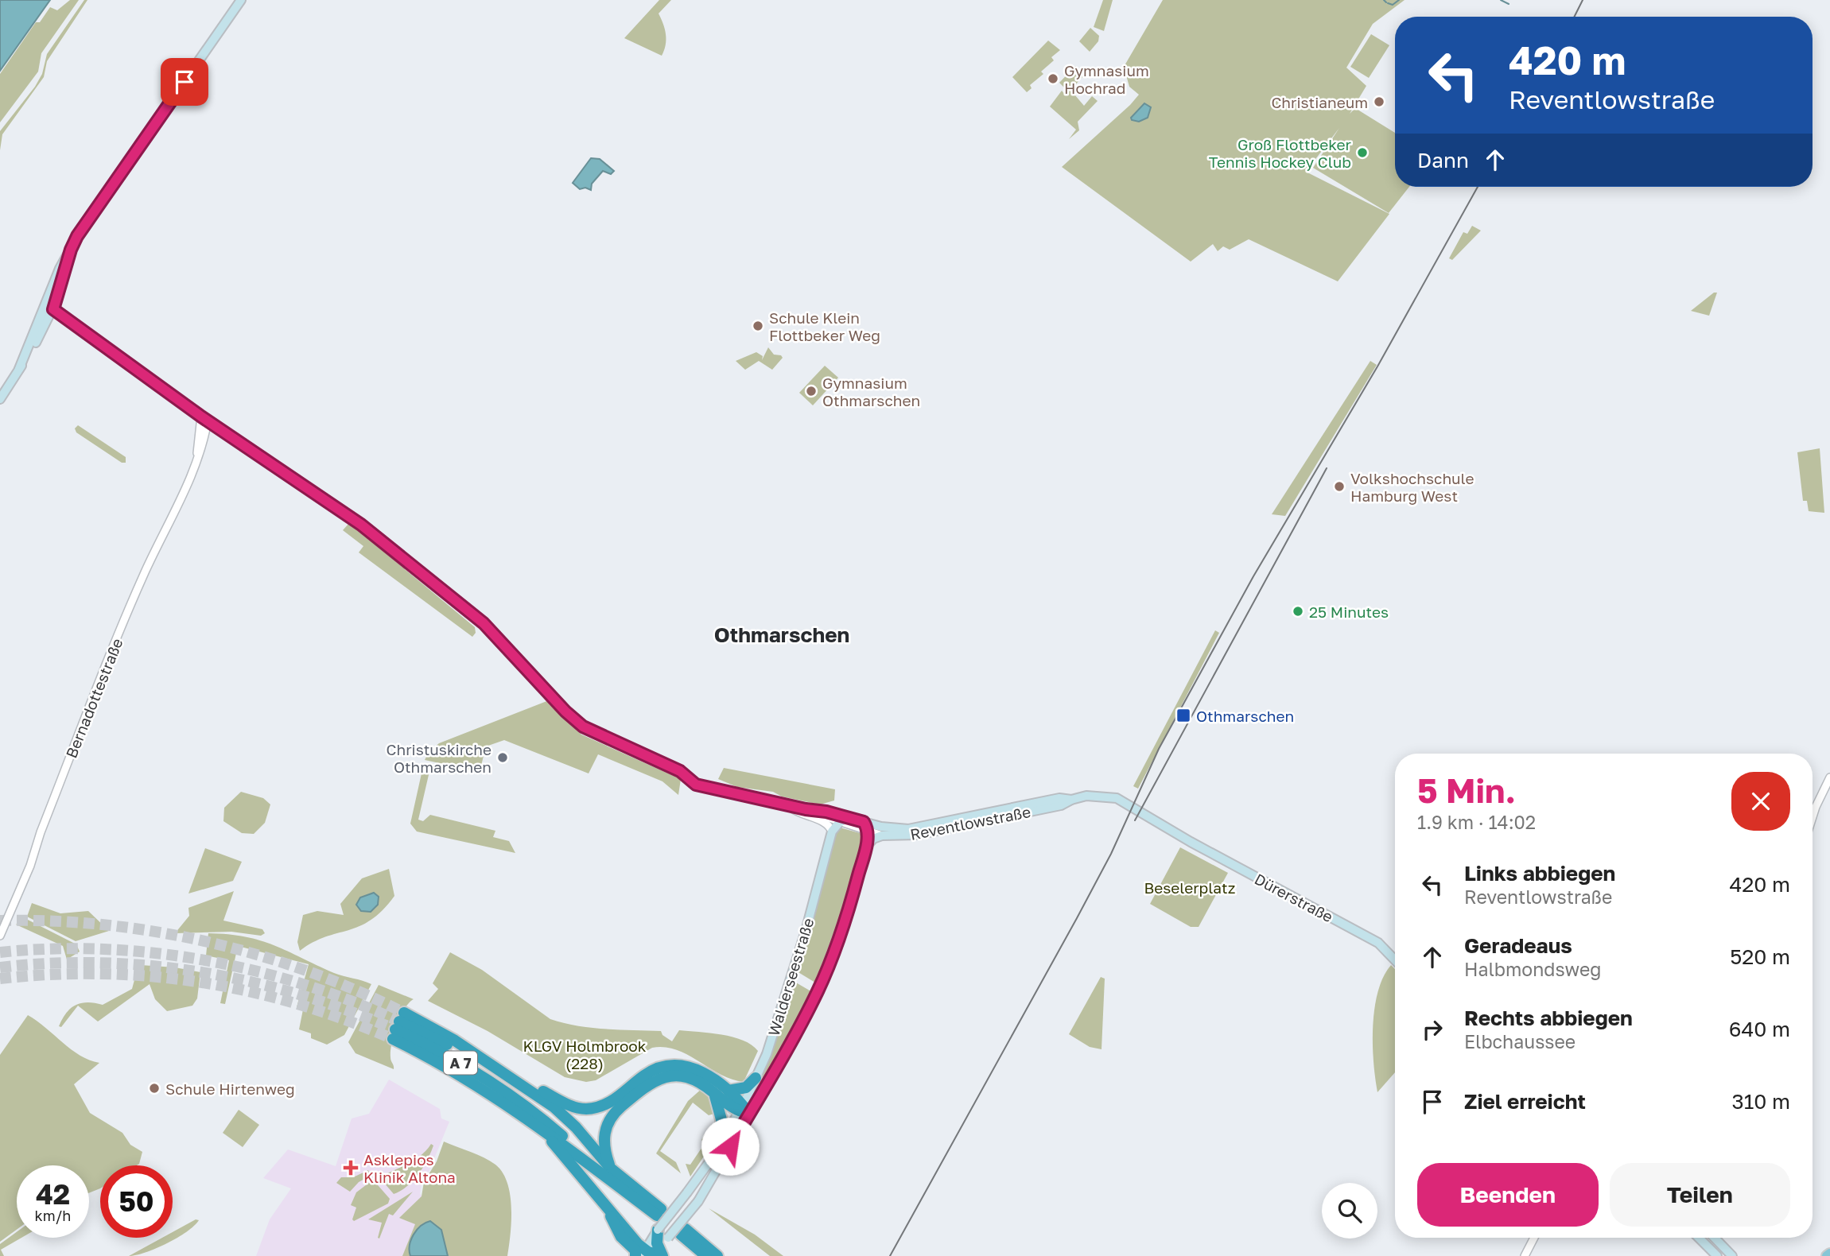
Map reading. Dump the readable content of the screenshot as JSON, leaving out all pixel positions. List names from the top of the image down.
{
  "streets": {
    "highway": ["A 7"],
    "main road": ["Reventlowstraße", "Dürerstraße", "Walderseestraße"],
    "street": ["Bernadottestraße"]
  },
  "crossings": [
    ["Bernadottestraße", "Reventlowstraße"],
    ["Reventlowstraße", "Dürerstraße"],
    ["Reventlowstraße", "Walderseestraße"]
  ],
  "districts": ["Othmarschen"],
  "parks": ["Beselerplatz", "KLGV Holmbrook (228)"],
  "places": {
    "other": [
      "Gymnasium Hochrad",
      "Christianeum",
      "Groß Flottbeker Tennis Hockey Club",
      "Schule Klein Flottbeker Weg",
      "Gymnasium Othmarschen",
      "Volkshochschule Hamburg West",
      "25 Minutes",
      "Christuskirche Othmarschen",
      "Schule Hirtenweg"
    ],
    "transit": ["Othmarschen"],
    "health": ["Asklepios Klinik Altona"]
  },
  "page": {
    "turn": ["420 m", "Reventlowstraße"],
    "then": "Dann",
    "heading": ["5 Min.", "1.9 km · 14:02"],
    "list": [
      {
        "name": "Links abbiegen",
        "note": "Reventlowstraße",
        "value": "420 m"
      },
      {
        "name": "Geradeaus",
        "note": "Halbmondsweg",
        "value": "520 m"
      },
      {
        "name": "Rechts abbiegen",
        "note": "Elbchaussee",
        "value": "640 m"
      },
      {
        "name": "Ziel erreicht",
        "value": "310 m"
      }
    ],
    "buttons": ["Beenden", "Teilen"],
    "speed": "42 km/h",
    "limit": "50"
  }
}
